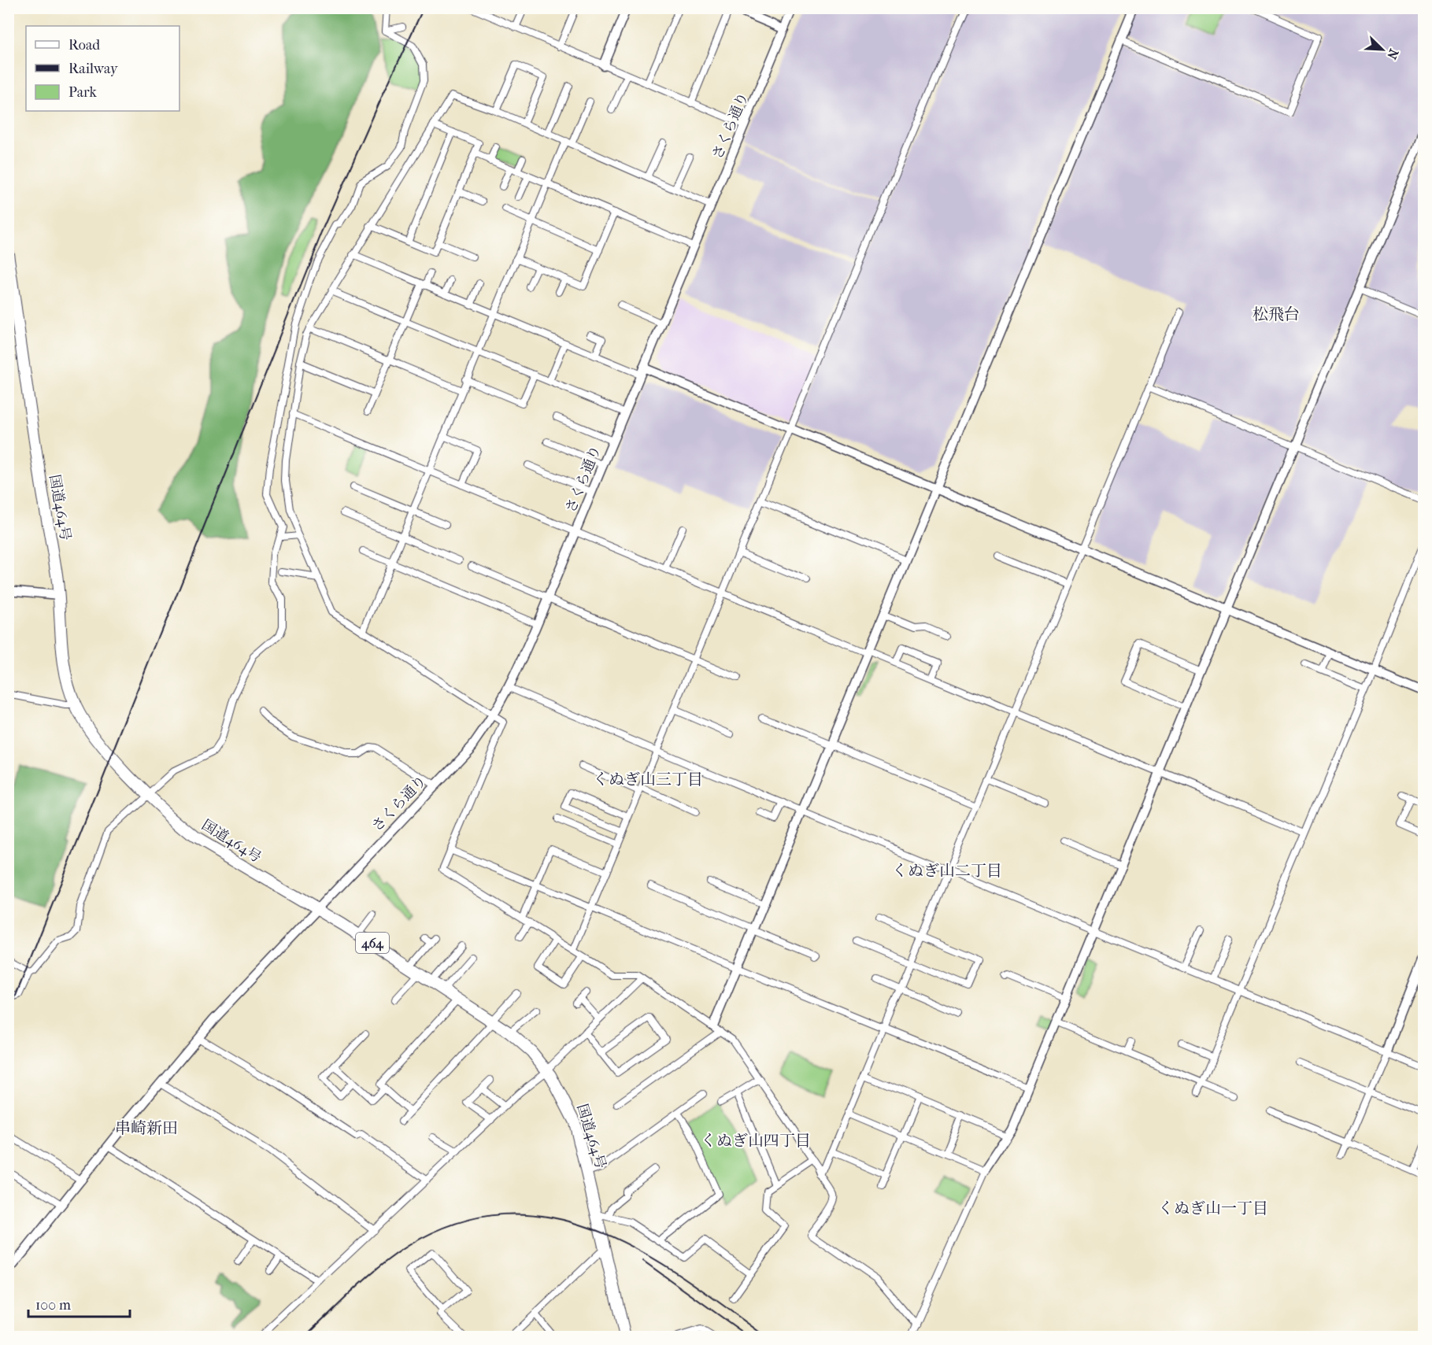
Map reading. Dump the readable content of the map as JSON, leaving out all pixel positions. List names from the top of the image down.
{
  "streets": {
    "highway": ["国道464号", "464"],
    "street": ["さくら通り"]
  },
  "crossings": [
    ["さくら通り", "国道464号"]
  ],
  "districts": [
    "松飛台",
    "くぬぎ山三丁目",
    "くぬぎ山二丁目",
    "串崎新田",
    "くぬぎ山四丁目",
    "くぬぎ山一丁目"
  ],
  "legend": ["Road", "Railway", "Park"],
  "scale_bar": "100 m",
  "north": "bottom right"
}
